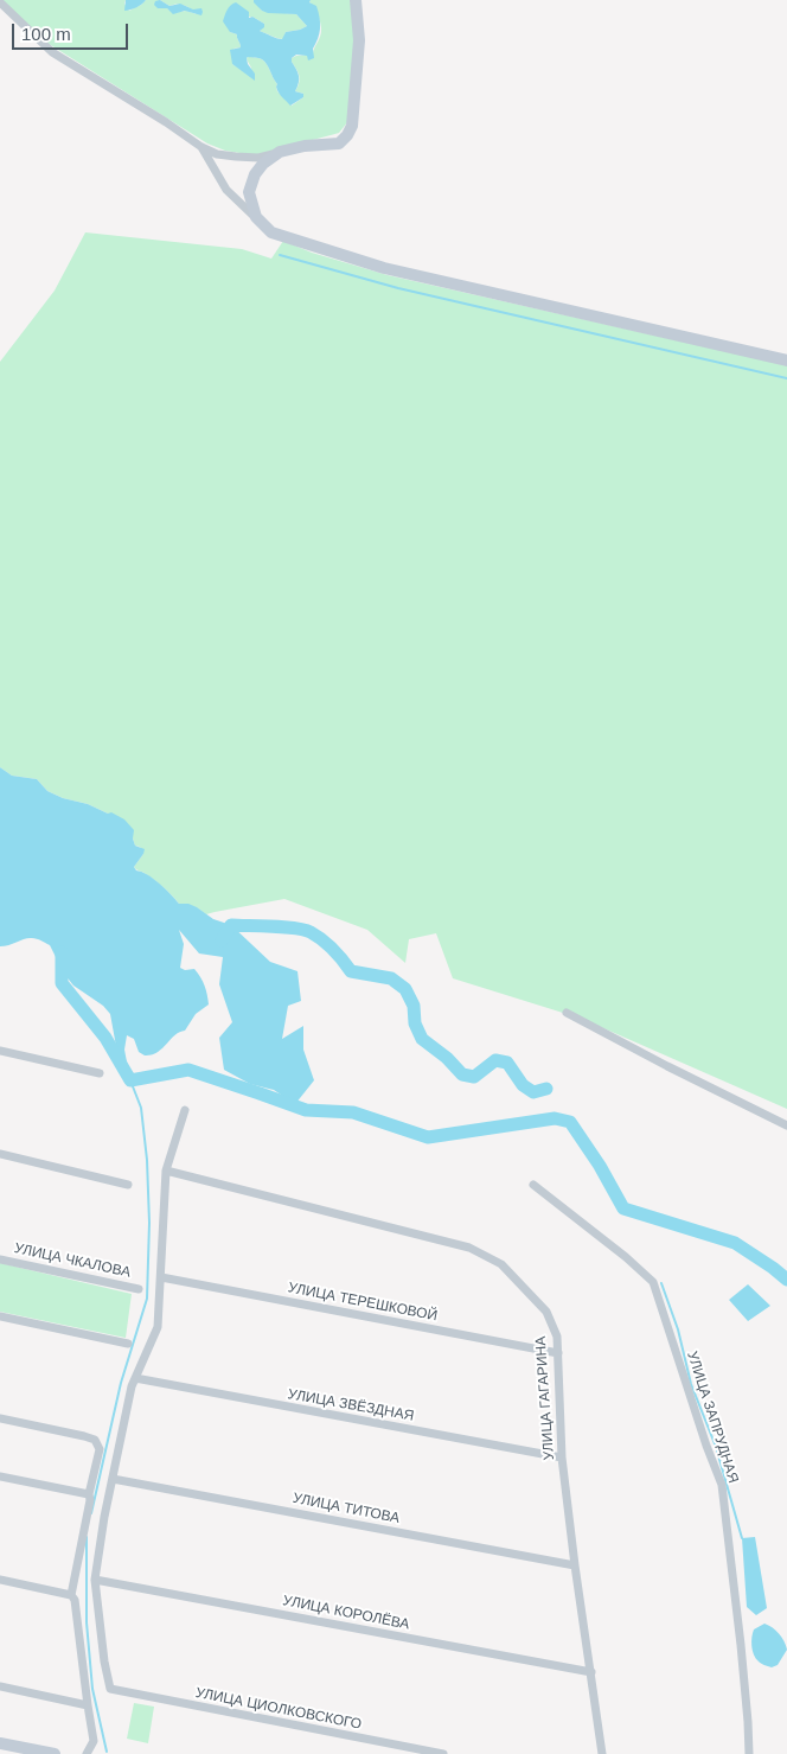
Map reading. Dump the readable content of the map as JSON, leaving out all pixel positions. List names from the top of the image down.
{
  "streets": {
    "street": [
      "УЛИЦА ЧКАЛОВА",
      "УЛИЦА ТЕРЕШКОВОЙ",
      "УЛИЦА ГАГАРИНА",
      "УЛИЦА ЗВЁЗДНАЯ",
      "УЛИЦА ЗАПРУДНАЯ",
      "УЛИЦА ТИТОВА",
      "УЛИЦА КОРОЛЁВА",
      "УЛИЦА ЦИОЛКОВСКОГО"
    ]
  },
  "crossings": [
    ["УЛИЦА ТЕРЕШКОВОЙ", "УЛИЦА ГАГАРИНА"],
    ["УЛИЦА ГАГАРИНА", "УЛИЦА ЗВЁЗДНАЯ"],
    ["УЛИЦА ГАГАРИНА", "УЛИЦА ТИТОВА"],
    ["УЛИЦА ГАГАРИНА", "УЛИЦА КОРОЛЁВА"],
    ["УЛИЦА КОРОЛЁВА", "УЛИЦА ЦИОЛКОВСКОГО"]
  ],
  "scale_bar": "100 m"
}
